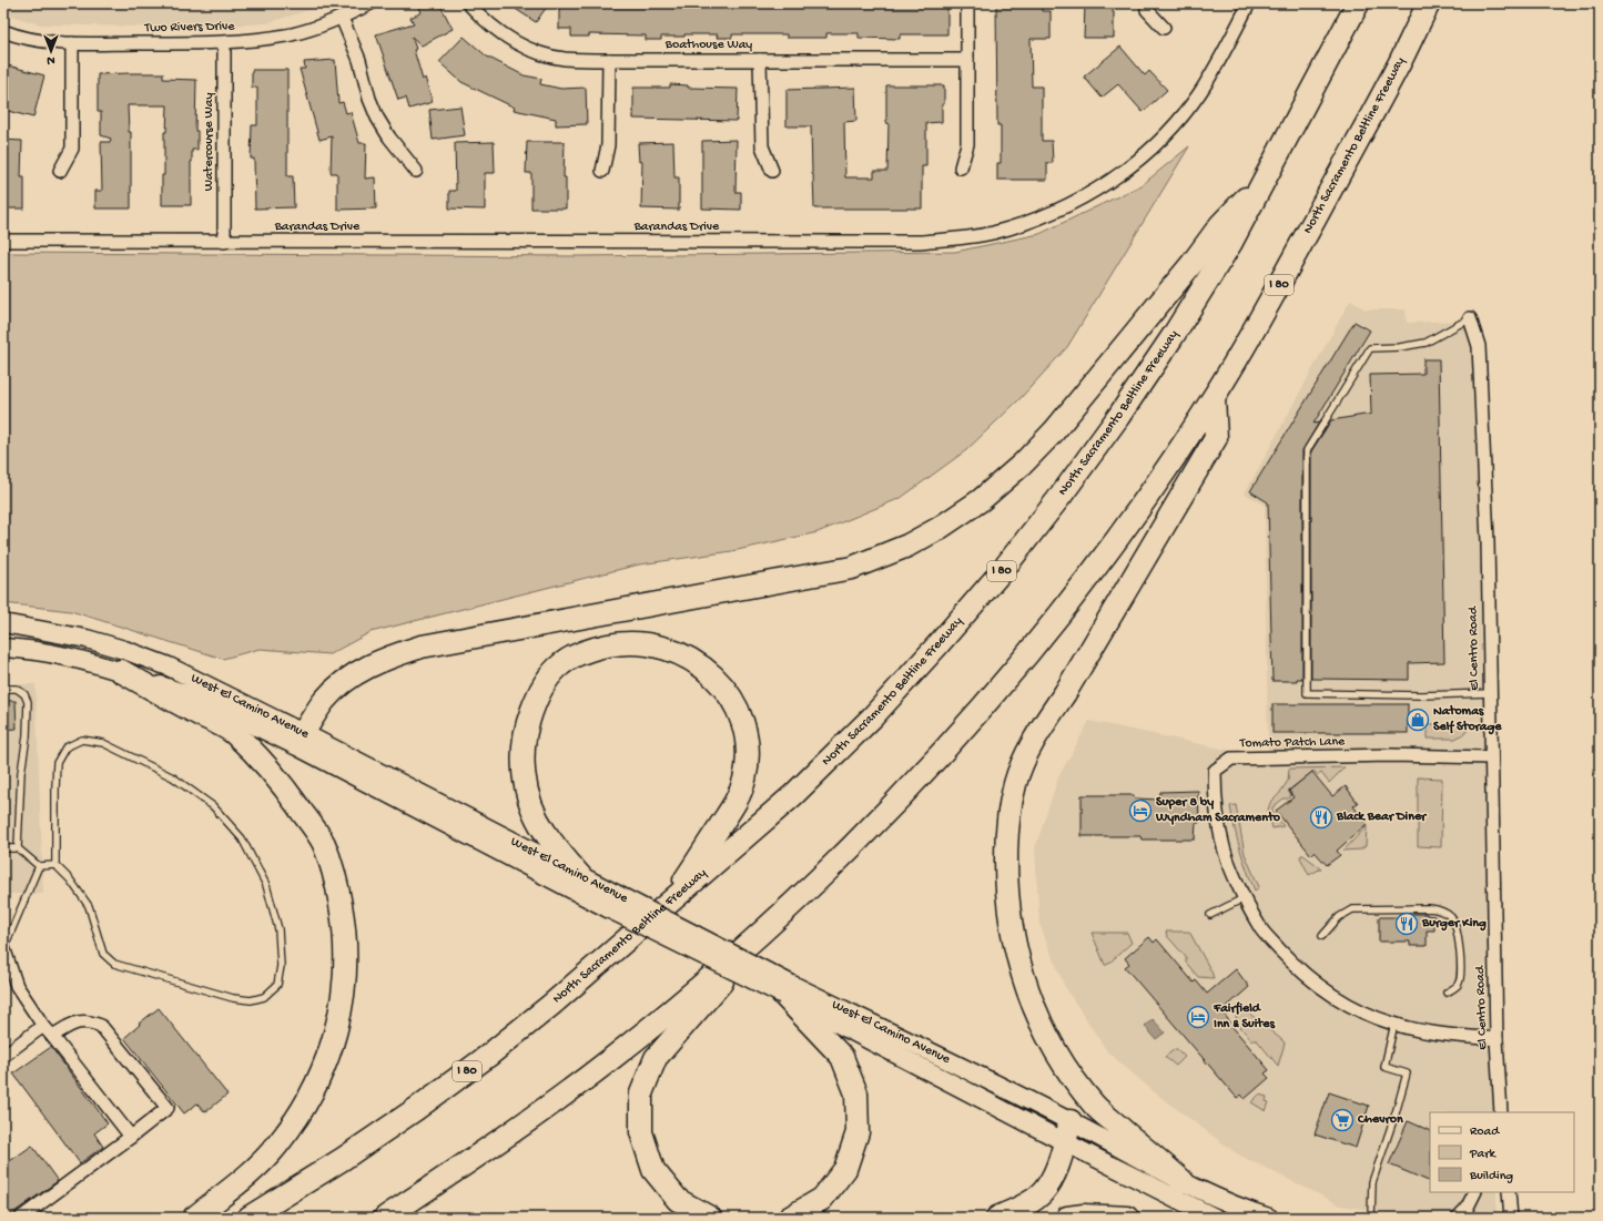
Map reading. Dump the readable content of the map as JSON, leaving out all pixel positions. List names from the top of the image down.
{
  "streets": {
    "highway": ["North Sacramento Beltline Freeway", "I 80"],
    "main road": ["West El Camino Avenue"],
    "street": [
      "Two Rivers Drive",
      "Boathouse Way",
      "Watercourse Way",
      "Barandas Drive",
      "El Centro Road",
      "Tomato Patch Lane"
    ]
  },
  "crossings": [
    ["Two Rivers Drive", "Watercourse Way"],
    ["Watercourse Way", "Barandas Drive"],
    ["El Centro Road", "Tomato Patch Lane"]
  ],
  "places": {
    "shop": ["Natomas Self Storage"],
    "hotel": ["Super 8 by Wyndham Sacramento", "Fairfield Inn & Suites"],
    "restaurant": ["Black Bear Diner", "Burger King"],
    "supermarket": ["Chevron"]
  },
  "legend": ["Road", "Park", "Building"],
  "north": "bottom"
}
